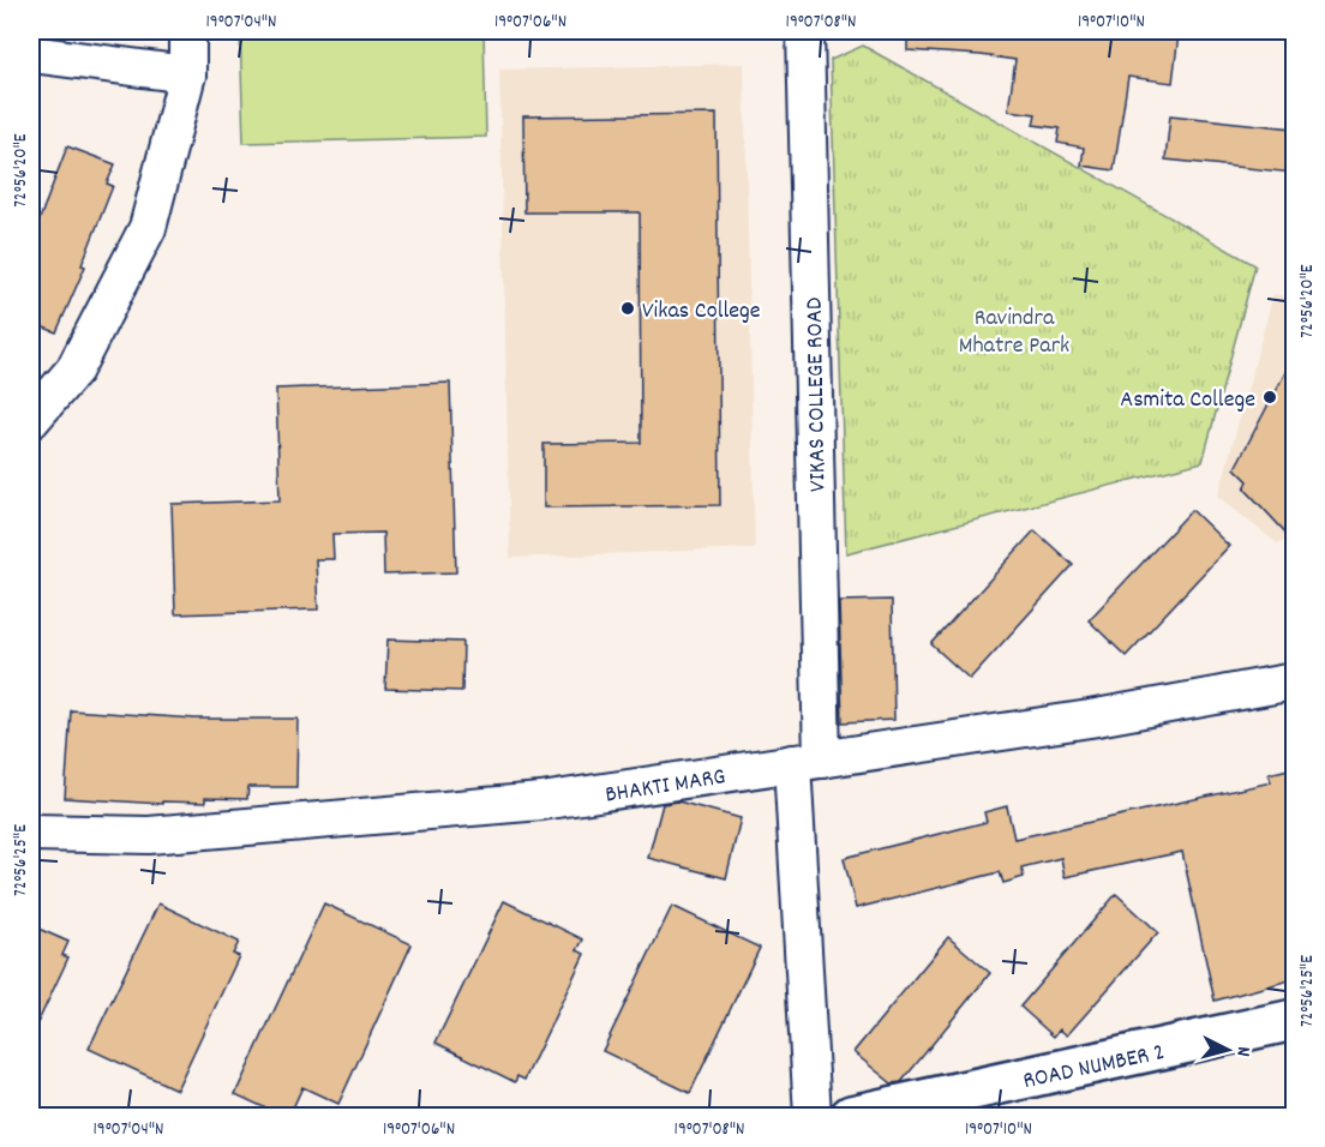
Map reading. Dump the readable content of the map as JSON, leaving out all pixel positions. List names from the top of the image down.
{
  "streets": {
    "street": ["VIKAS COLLEGE ROAD", "BHAKTI MARG", "ROAD NUMBER 2"]
  },
  "crossings": [
    ["VIKAS COLLEGE ROAD", "BHAKTI MARG"]
  ],
  "parks": ["Ravindra Mhatre Park"],
  "places": ["Vikas College", "Asmita College"],
  "north": "right",
  "coordinates": [
    "19°07'04\"N",
    "19°07'06\"N",
    "19°07'08\"N",
    "19°07'10\"N",
    "72°56'20\"E",
    "72°56'25\"E"
  ]
}
